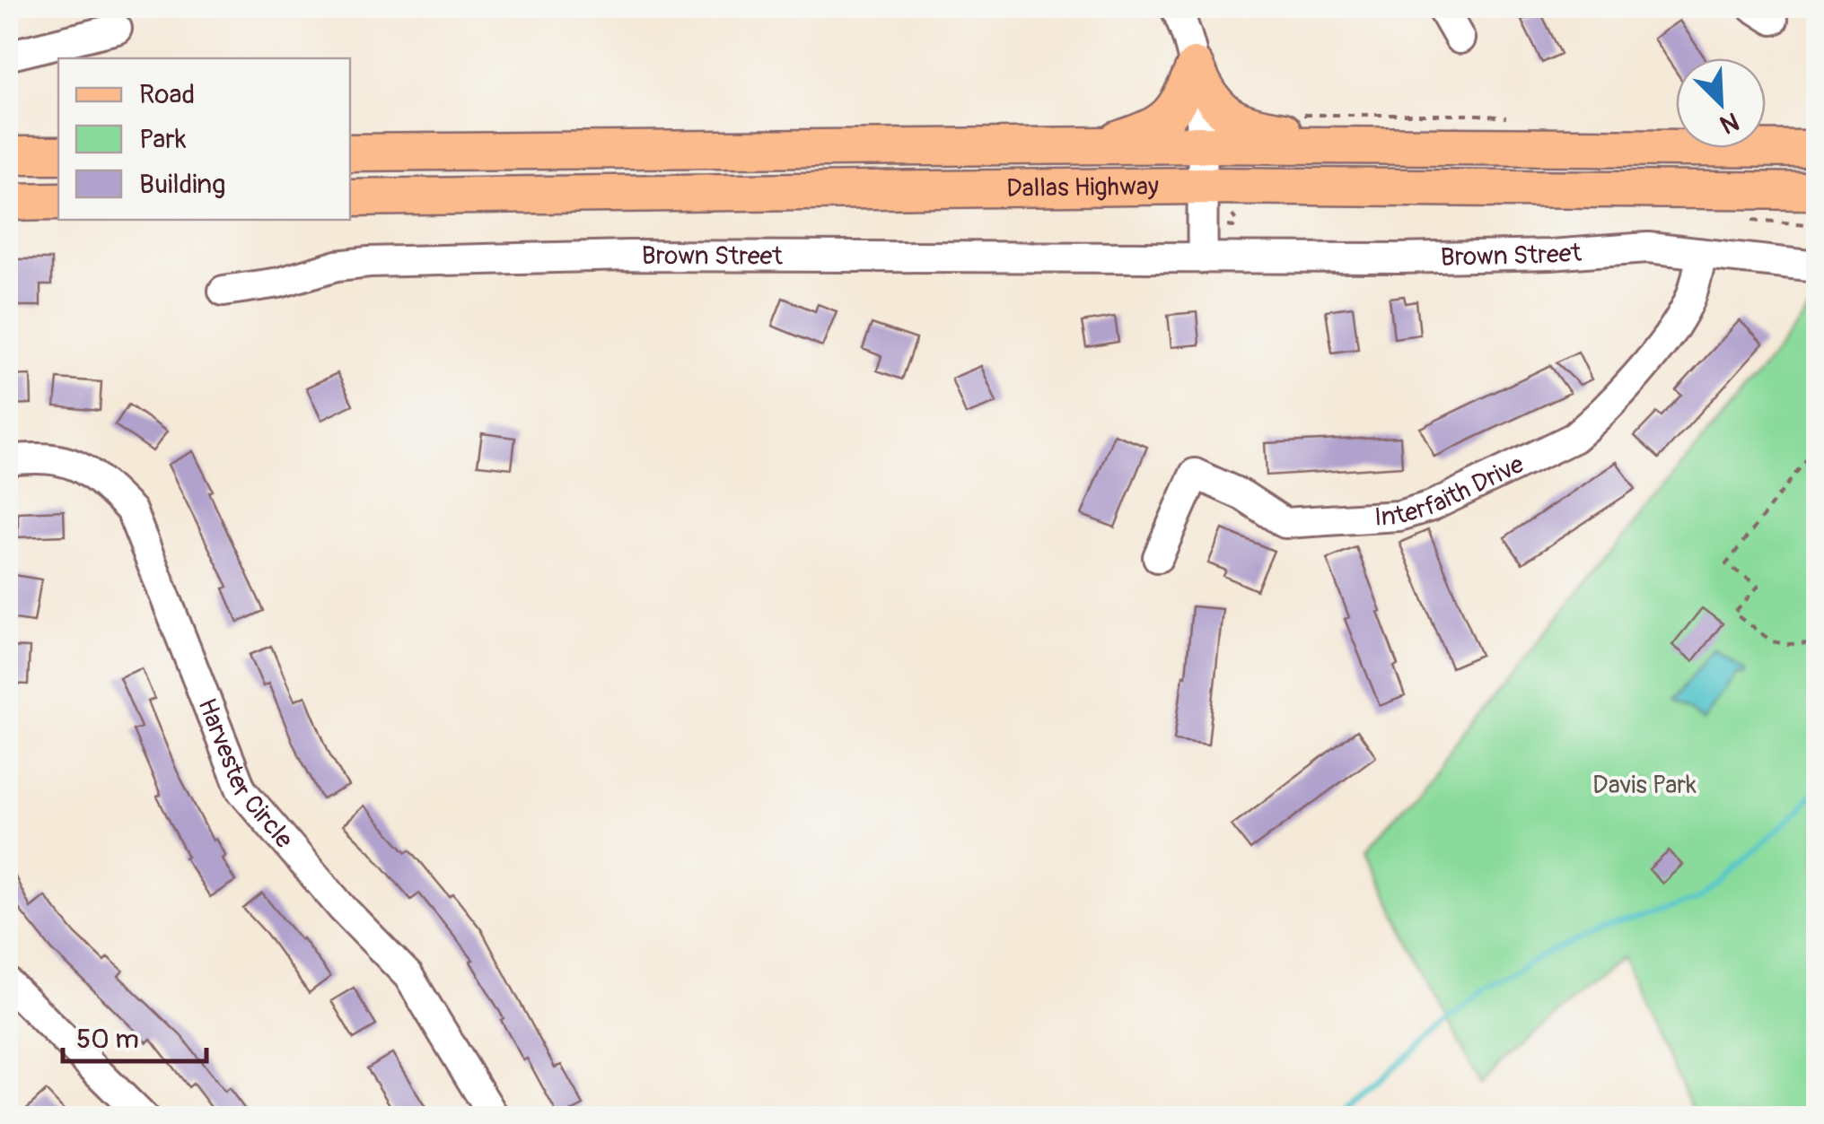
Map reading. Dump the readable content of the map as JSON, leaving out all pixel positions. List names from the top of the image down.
{
  "streets": {
    "main road": ["Dallas Highway"],
    "street": ["Brown Street", "Interfaith Drive", "Harvester Circle"]
  },
  "crossings": [
    ["Brown Street", "Interfaith Drive"]
  ],
  "parks": ["Davis Park"],
  "legend": ["Road", "Park", "Building"],
  "scale_bar": "50 m",
  "north": "bottom right"
}
